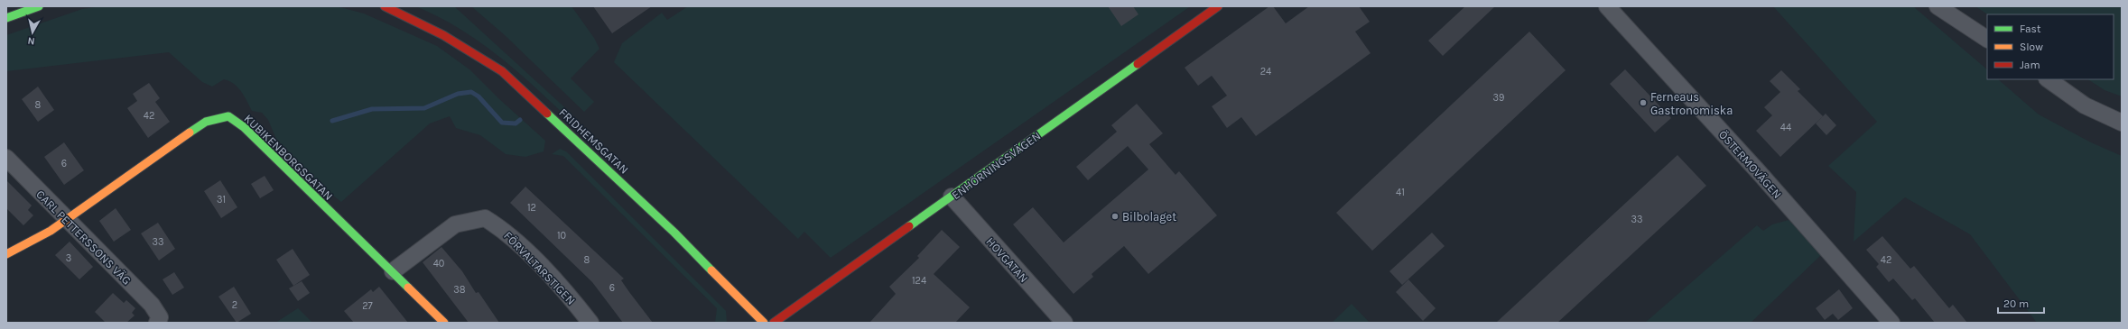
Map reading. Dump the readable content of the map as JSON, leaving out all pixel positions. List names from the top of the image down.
{
  "streets": {
    "street": [
      "FRIDHEMSGATAN",
      "KUBIKENBORGSGATAN",
      "ÖSTERMOVÄGEN",
      "ENHÖRNINGSVÄGEN",
      "CARL PETTERSSONS VÄG",
      "HOVGATAN",
      "FÖRVALTARSTIGEN"
    ]
  },
  "crossings": [
    ["KUBIKENBORGSGATAN", "CARL PETTERSSONS VÄG"],
    ["KUBIKENBORGSGATAN", "FÖRVALTARSTIGEN"],
    ["ENHÖRNINGSVÄGEN", "HOVGATAN"]
  ],
  "places": ["Ferneaus Gastronomiska", "Bilbolaget"],
  "house_numbers": [
    "24",
    "39",
    "8",
    "42",
    "44",
    "6",
    "41",
    "31",
    "12",
    "33",
    "10",
    "33",
    "3",
    "8",
    "42",
    "40",
    "124",
    "6",
    "38",
    "2",
    "27"
  ],
  "legend": ["Fast", "Slow", "Jam"],
  "scale_bar": "20 m",
  "north": "bottom"
}
